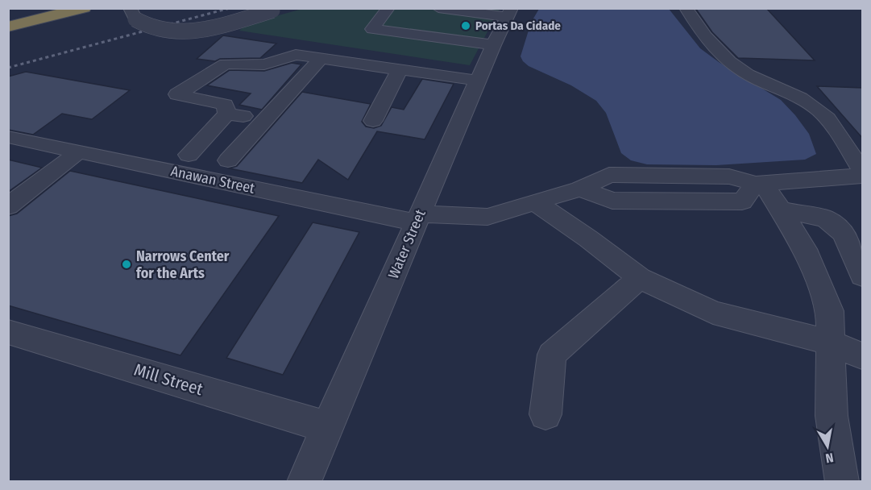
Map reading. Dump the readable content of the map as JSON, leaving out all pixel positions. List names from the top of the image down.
{
  "streets": {
    "street": ["Anawan Street", "Water Street", "Mill Street"]
  },
  "crossings": [
    ["Anawan Street", "Water Street"],
    ["Water Street", "Mill Street"]
  ],
  "places": ["Portas Da Cidade", "Narrows Center for the Arts"],
  "north": "bottom"
}
